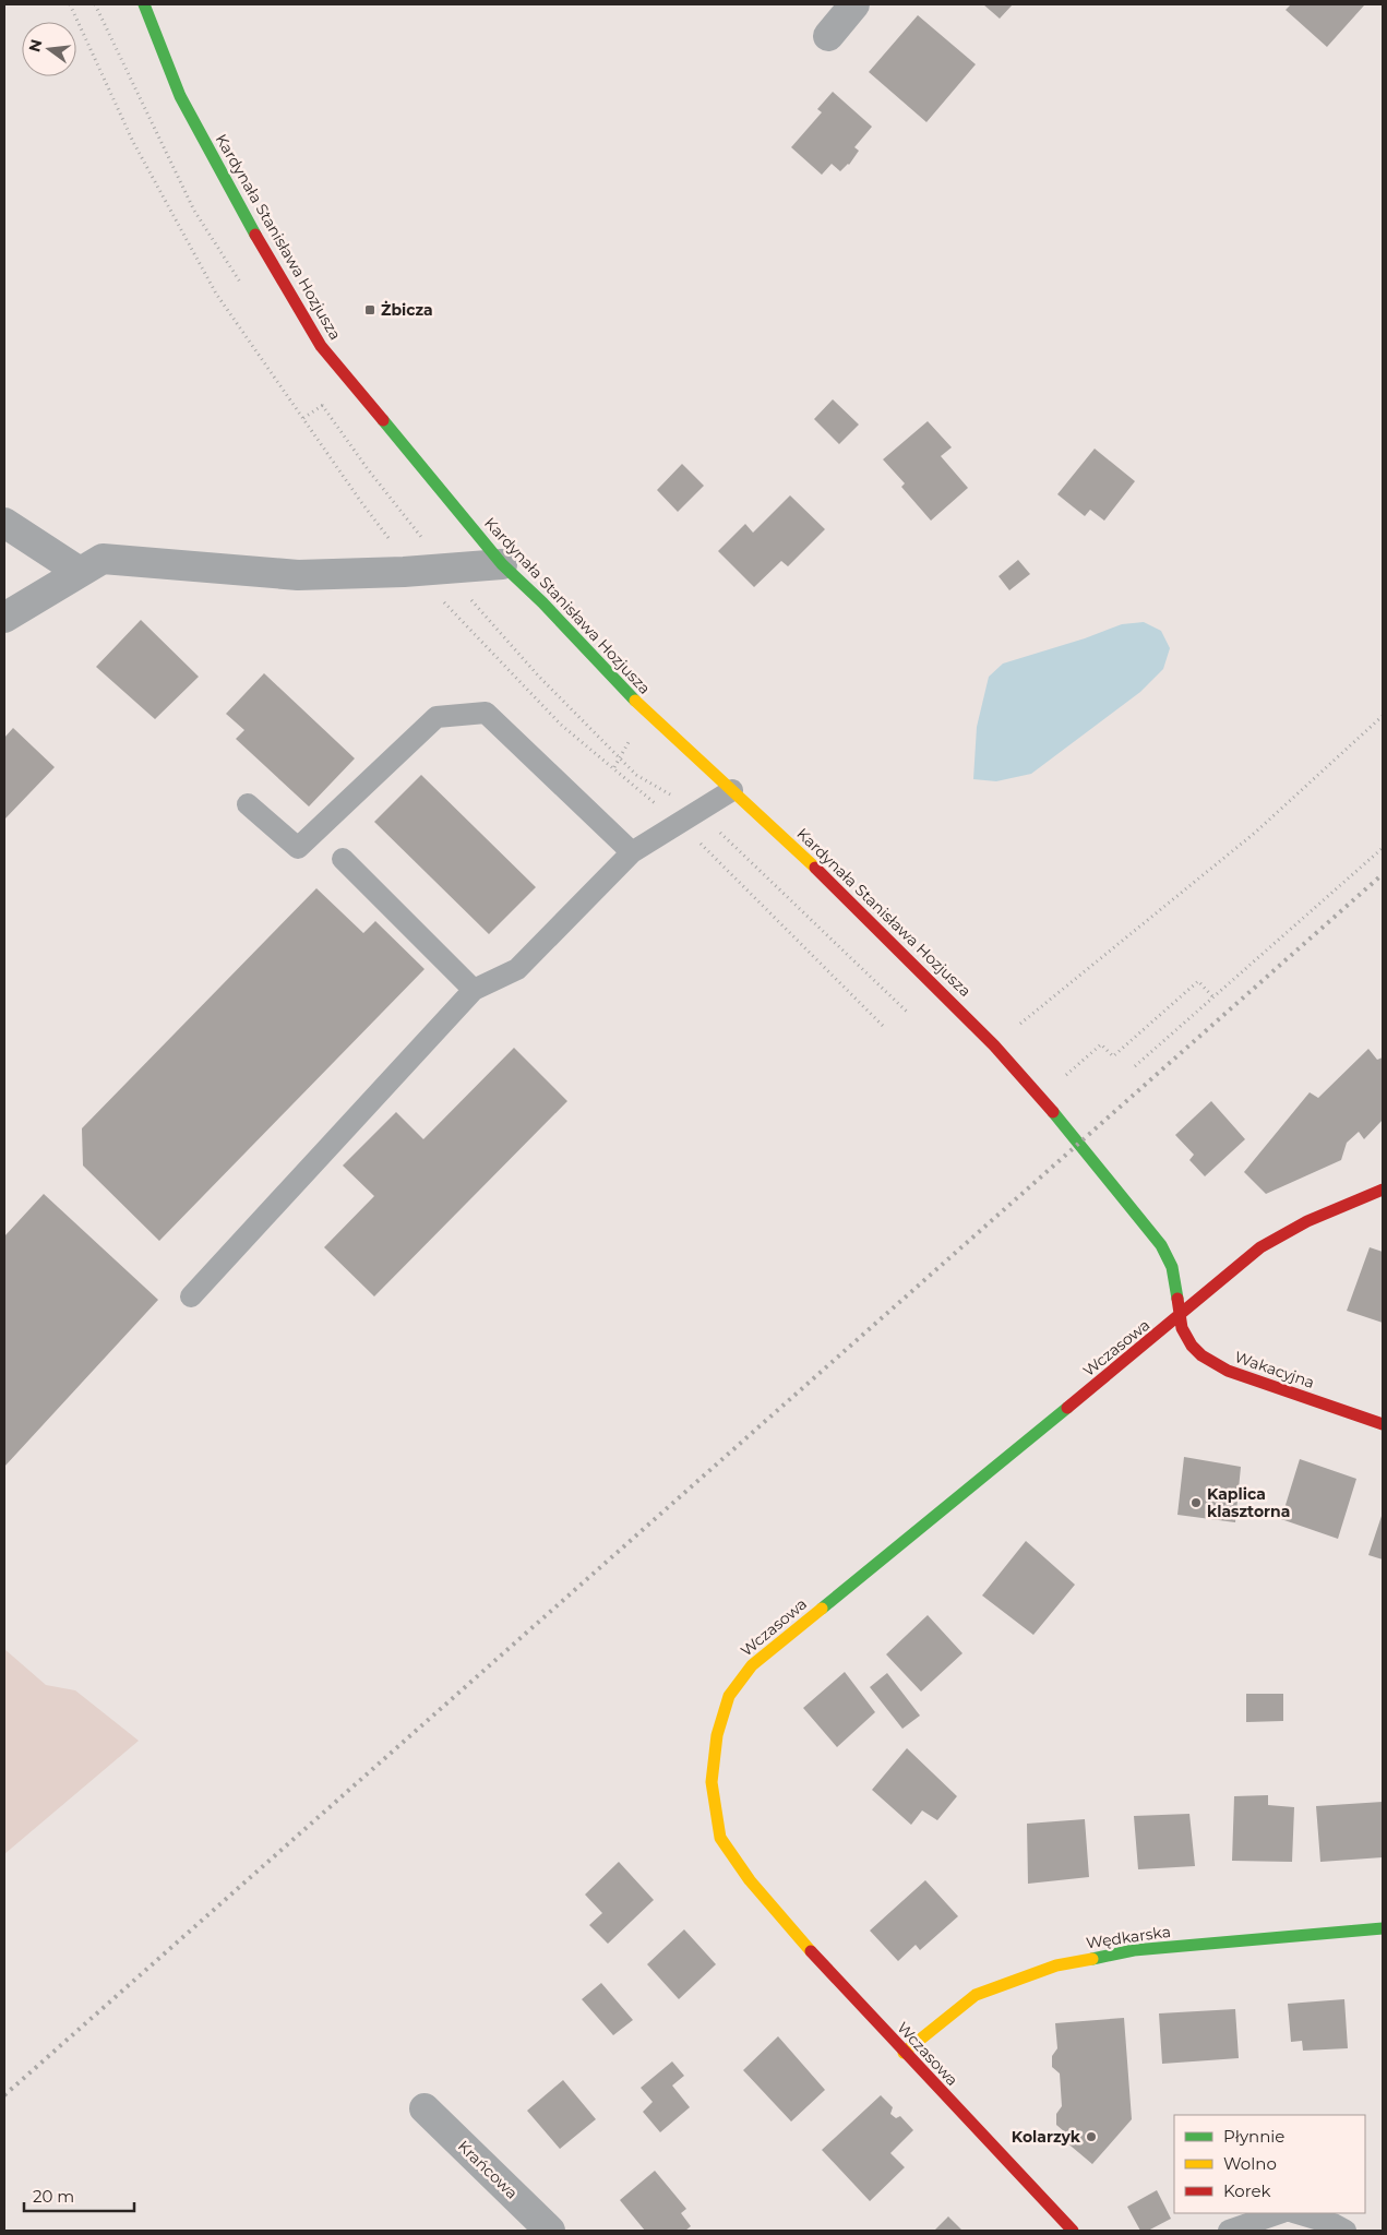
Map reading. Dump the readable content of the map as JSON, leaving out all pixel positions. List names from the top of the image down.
{
  "streets": {
    "street": [
      "Kardynała Stanisława Hozjusza",
      "Wczasowa",
      "Wakacyjna",
      "Wędkarska",
      "Krańcowa"
    ]
  },
  "crossings": [
    ["Kardynała Stanisława Hozjusza", "Wczasowa"],
    ["Kardynała Stanisława Hozjusza", "Wakacyjna"],
    ["Wczasowa", "Wakacyjna"],
    ["Wczasowa", "Wędkarska"]
  ],
  "places": {
    "transit": ["Żbicza"],
    "other": ["Kaplica klasztorna", "Kolarzyk"]
  },
  "legend": ["Płynnie", "Wolno", "Korek"],
  "scale_bar": "20 m",
  "north": "left"
}
